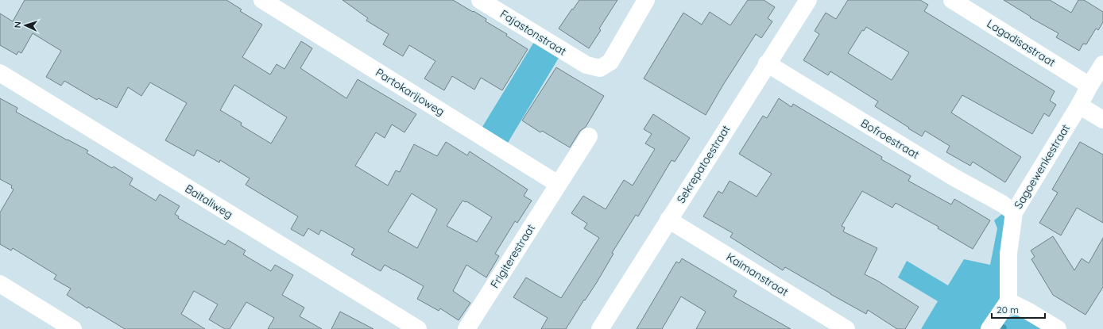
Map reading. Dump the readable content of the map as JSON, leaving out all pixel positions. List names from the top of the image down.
{
  "streets": {
    "street": [
      "Fajastonstraat",
      "Lagadisastraat",
      "Partokarijoweg",
      "Bofroestraat",
      "Sekrepatoestraat",
      "Sagoewenkestraat",
      "Baitaliweg",
      "Frigiterestraat",
      "Kaimanstraat"
    ]
  },
  "crossings": [
    ["Lagadisastraat", "Sagoewenkestraat"],
    ["Partokarijoweg", "Frigiterestraat"],
    ["Bofroestraat", "Sekrepatoestraat"],
    ["Bofroestraat", "Sagoewenkestraat"],
    ["Sekrepatoestraat", "Kaimanstraat"]
  ],
  "scale_bar": "20 m",
  "north": "left"
}
